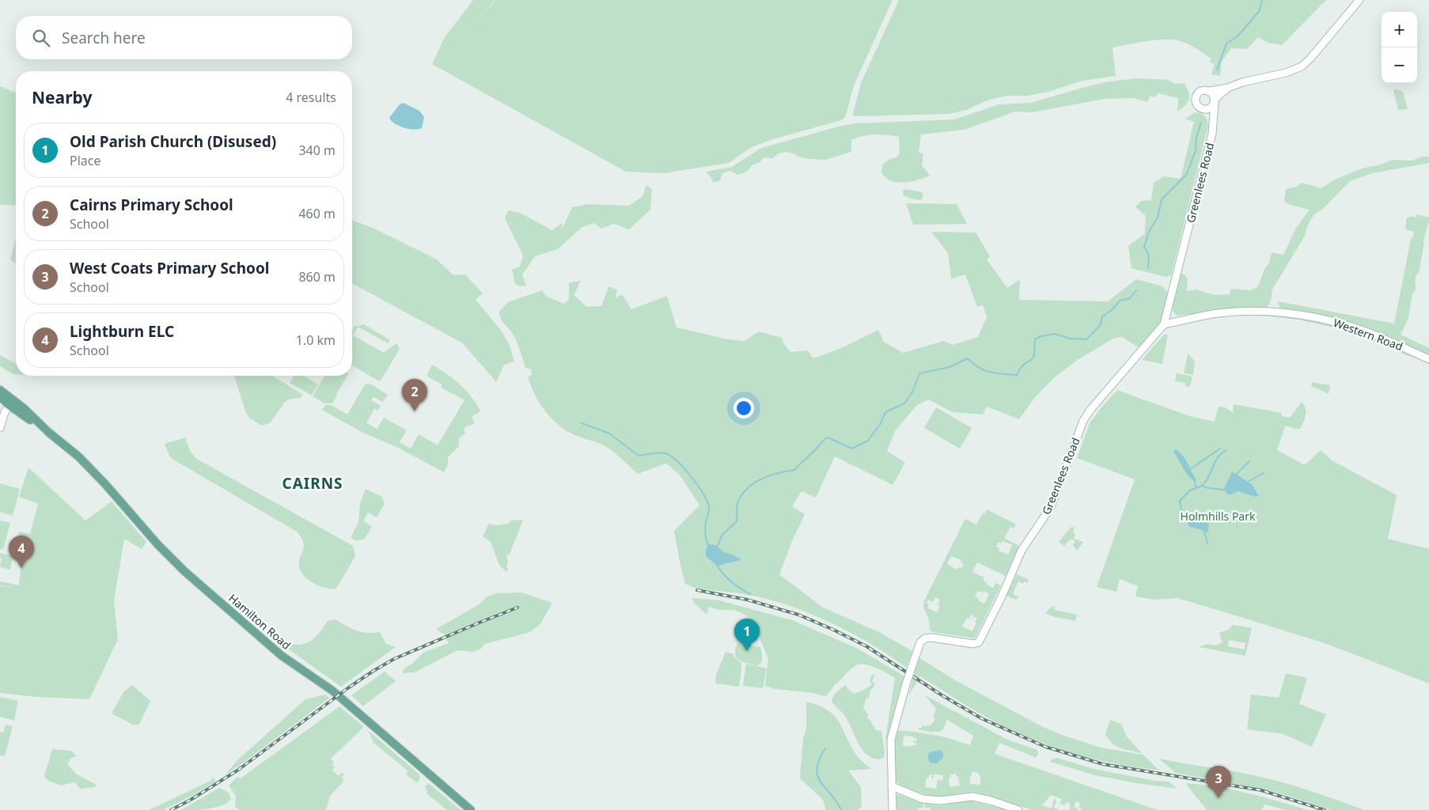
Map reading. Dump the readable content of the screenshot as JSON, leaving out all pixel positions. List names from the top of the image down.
{
  "streets": {
    "main road": ["Greenlees Road", "Western Road", "Hamilton Road"]
  },
  "crossings": [
    ["Greenlees Road", "Western Road"]
  ],
  "districts": ["CAIRNS"],
  "parks": ["Holmhills Park"],
  "page": {
    "map_buttons": ["+", "−"],
    "search": "Search here",
    "heading": ["Nearby", "4 results"],
    "list": [
      {
        "mark": "1",
        "name": "Old Parish Church (Disused)",
        "note": "Place",
        "value": "340 m"
      },
      {
        "mark": "2",
        "name": "Cairns Primary School",
        "note": "School",
        "value": "460 m"
      },
      {
        "mark": "3",
        "name": "West Coats Primary School",
        "note": "School",
        "value": "860 m"
      },
      {
        "mark": "4",
        "name": "Lightburn ELC",
        "note": "School",
        "value": "1.0 km"
      }
    ],
    "pins": [
      "2",
      "4",
      "1",
      "3"
    ]
  }
}
